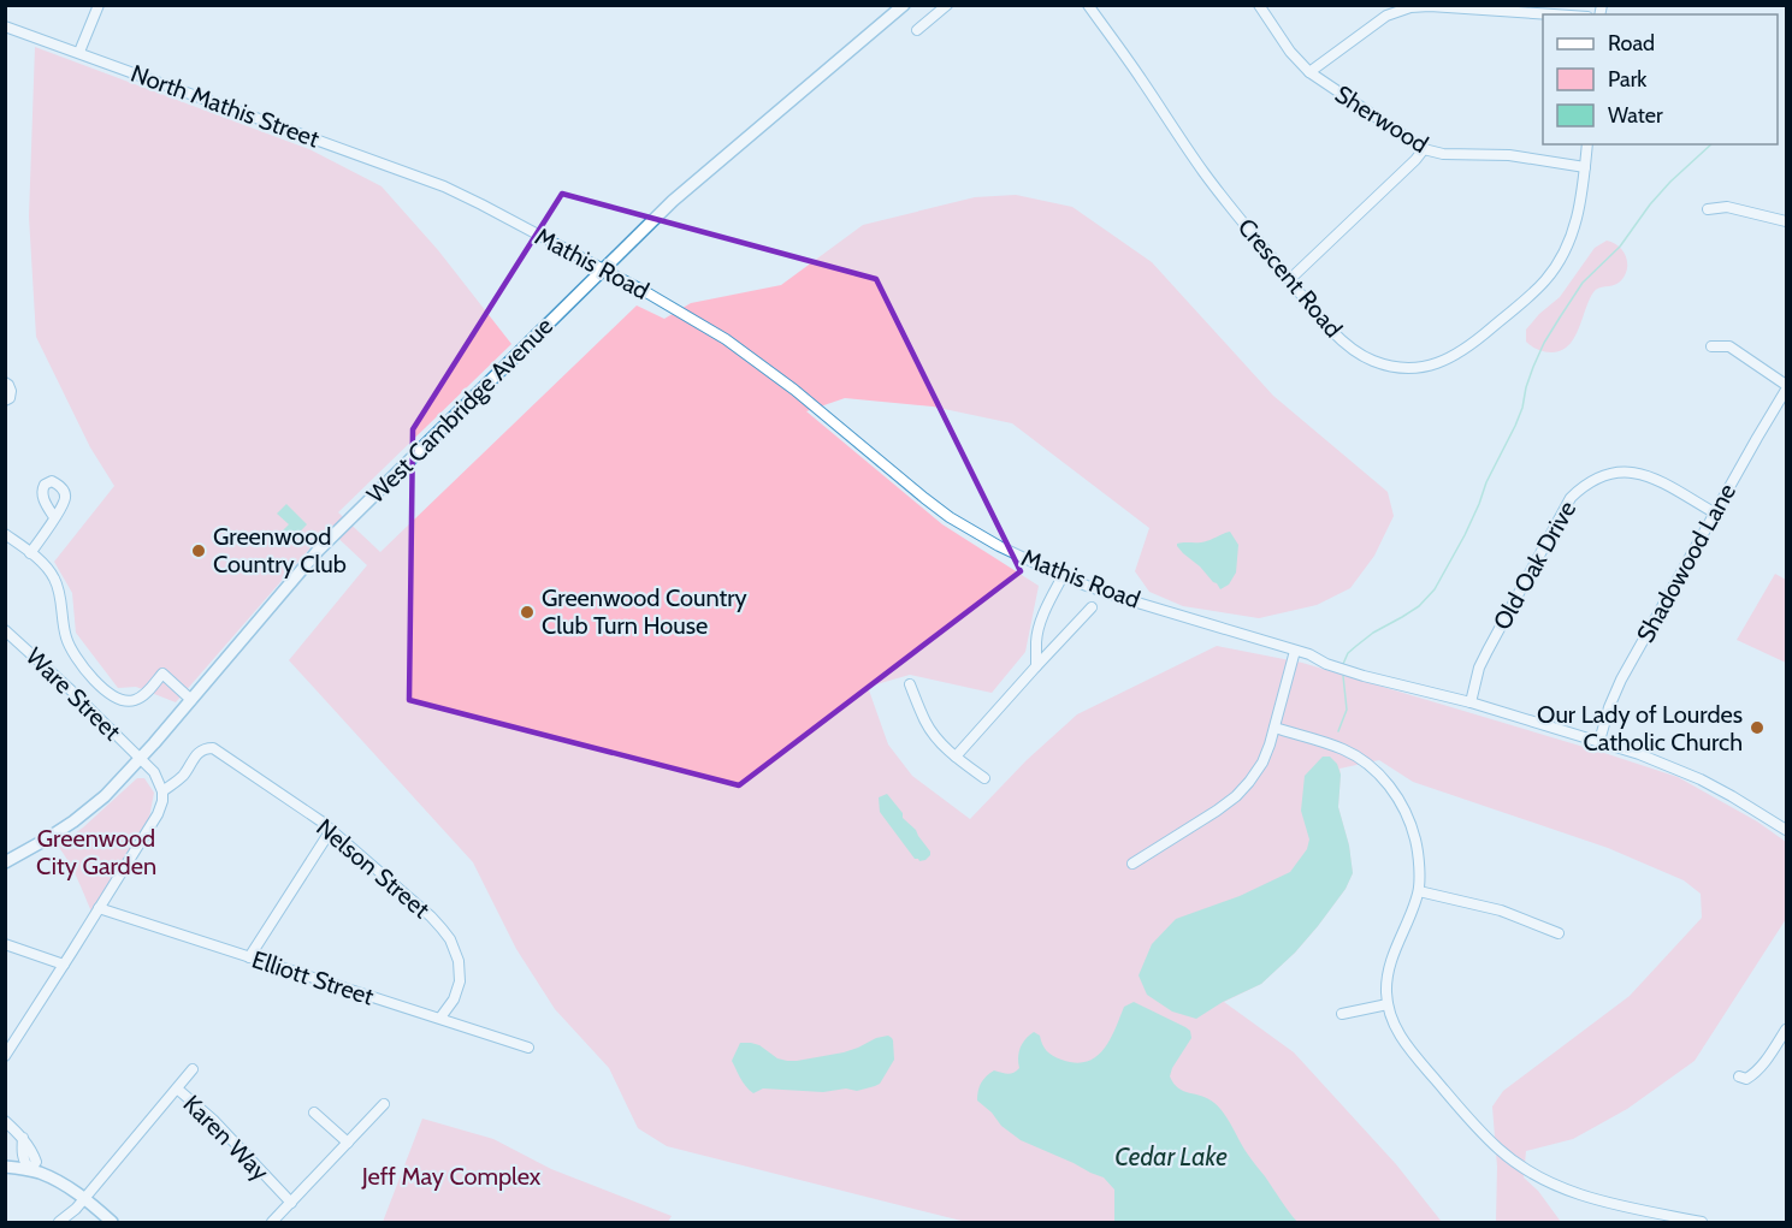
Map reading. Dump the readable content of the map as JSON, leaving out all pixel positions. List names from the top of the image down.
{
  "streets": {
    "main road": ["West Cambridge Avenue"],
    "street": [
      "North Mathis Street",
      "Sherwood",
      "Mathis Road",
      "Crescent Road",
      "Shadowood Lane",
      "Old Oak Drive",
      "Ware Street",
      "Nelson Street",
      "Elliott Street",
      "Karen Way"
    ]
  },
  "crossings": [
    ["North Mathis Street", "Mathis Road"],
    ["Sherwood", "Crescent Road"],
    ["Mathis Road", "West Cambridge Avenue"],
    ["Mathis Road", "Shadowood Lane"],
    ["Mathis Road", "Old Oak Drive"],
    ["West Cambridge Avenue", "Ware Street"],
    ["Shadowood Lane", "Old Oak Drive"],
    ["Ware Street", "Nelson Street"],
    ["Nelson Street", "Elliott Street"]
  ],
  "water": ["Cedar Lake"],
  "parks": ["Greenwood City Garden", "Jeff May Complex"],
  "places": ["Greenwood Country Club", "Greenwood Country Club Turn House", "Our Lady of Lourdes Catholic Church"],
  "legend": ["Road", "Park", "Water"]
}
